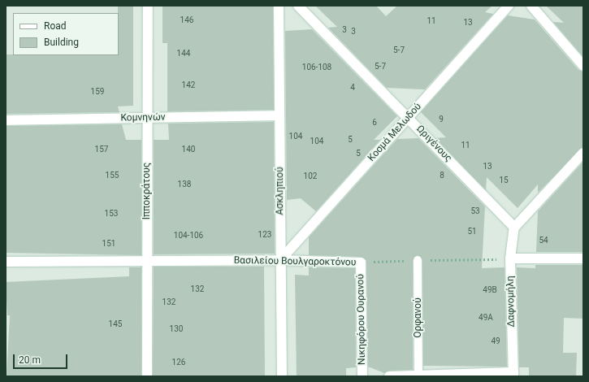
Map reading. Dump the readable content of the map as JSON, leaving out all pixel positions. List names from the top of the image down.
{
  "streets": {
    "street": [
      "Κομνηνών",
      "Κοσμά Μελωδού",
      "Ωριγένους",
      "Ιπποκράτους",
      "Ασκληπιού",
      "Βασιλείου Βουλγαροκτόνου",
      "Δαφνομήλη",
      "Νικηφόρου Ουρανού"
    ],
    "lane": ["Ορφανού"]
  },
  "crossings": [
    ["Κομνηνών", "Ιπποκράτους"],
    ["Κομνηνών", "Ασκληπιού"],
    ["Κοσμά Μελωδού", "Ωριγένους"],
    ["Κοσμά Μελωδού", "Ασκληπιού"],
    ["Κοσμά Μελωδού", "Βασιλείου Βουλγαροκτόνου"],
    ["Ωριγένους", "Δαφνομήλη"],
    ["Ιπποκράτους", "Βασιλείου Βουλγαροκτόνου"],
    ["Ασκληπιού", "Βασιλείου Βουλγαροκτόνου"],
    ["Βασιλείου Βουλγαροκτόνου", "Δαφνομήλη"],
    ["Βασιλείου Βουλγαροκτόνου", "Ορφανού"],
    ["Βασιλείου Βουλγαροκτόνου", "Νικηφόρου Ουρανού"]
  ],
  "house_numbers": [
    "146",
    "11",
    "13",
    "3",
    "3",
    "5-7",
    "144",
    "5-7",
    "106-108",
    "142",
    "4",
    "159",
    "9",
    "6",
    "104",
    "5",
    "104",
    "11",
    "157",
    "140",
    "5",
    "13",
    "155",
    "8",
    "102",
    "15",
    "138",
    "53",
    "153",
    "51",
    "123",
    "104-106",
    "54",
    "151",
    "132",
    "49Β",
    "132",
    "49Α",
    "145",
    "130",
    "49",
    "126"
  ],
  "legend": ["Road", "Building"],
  "scale_bar": "20 m"
}
